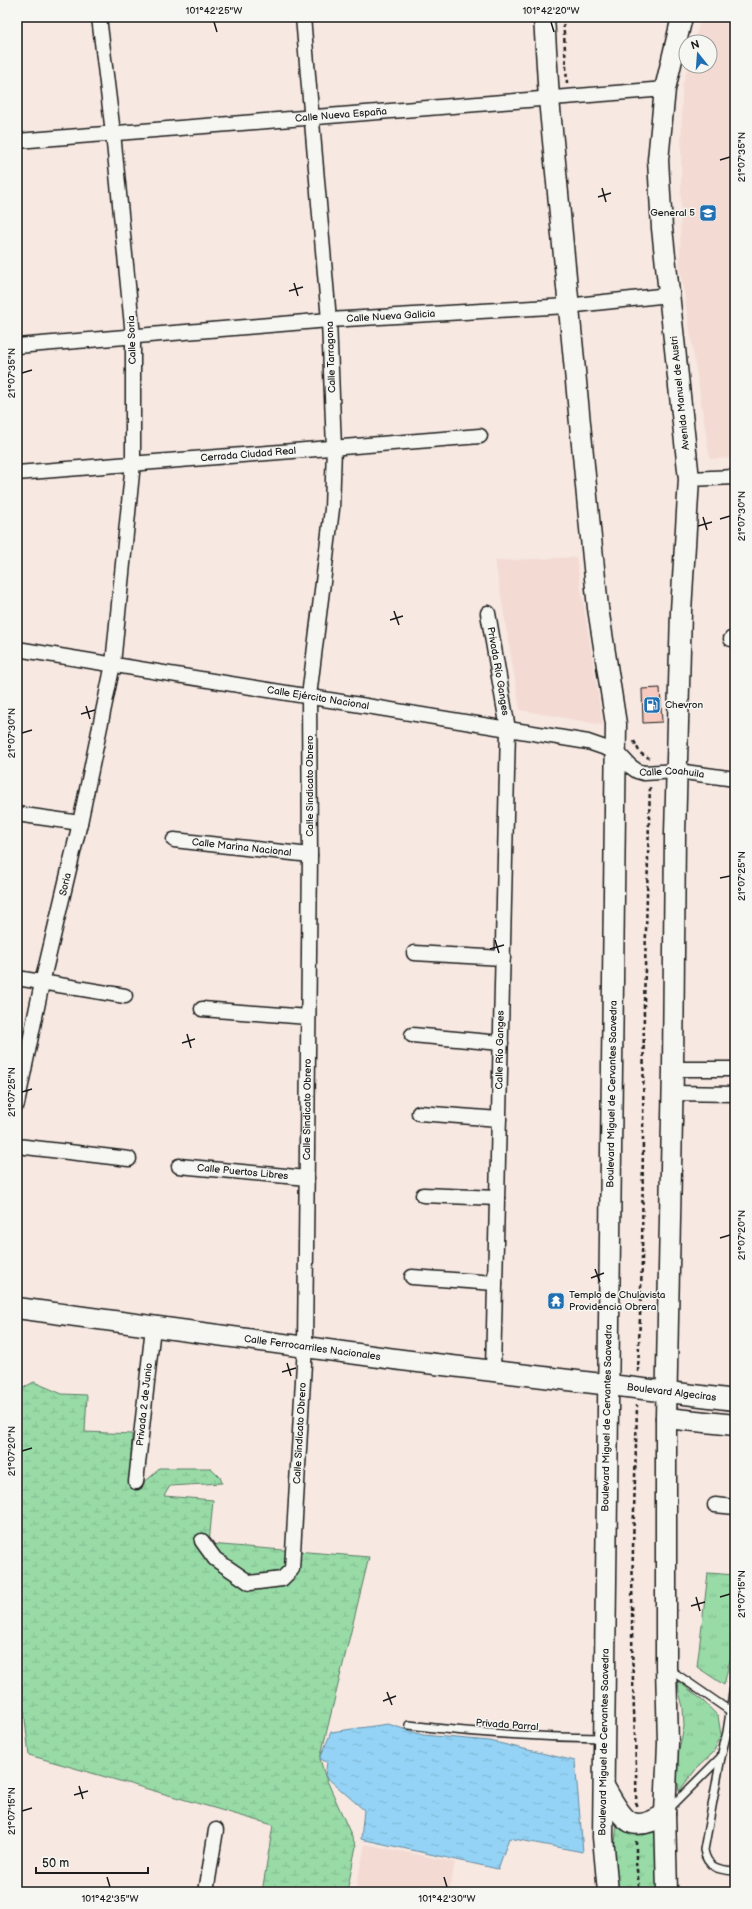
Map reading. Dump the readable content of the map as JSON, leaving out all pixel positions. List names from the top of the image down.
{
  "streets": {
    "main road": [
      "Avenida Manuel de Austri",
      "Boulevard Miguel de Cervantes Saavedra",
      "Calle Ferrocarriles Nacionales",
      "Boulevard Algeciras"
    ],
    "street": [
      "Calle Nueva España",
      "Calle Nueva Galicia",
      "Calle Soria",
      "Calle Tarragona",
      "Cerrada Ciudad Real",
      "Privada Río Ganges",
      "Calle Ejército Nacional",
      "Calle Coahuila",
      "Calle Sindicato Obrero",
      "Calle Marina Nacional",
      "Soria",
      "Calle Río Ganges",
      "Calle Puertos Libres",
      "Privada 2 de Junio"
    ],
    "lane": ["Privada Parral"]
  },
  "crossings": [
    ["Calle Nueva España", "Calle Soria"],
    ["Calle Nueva España", "Calle Tarragona"],
    ["Calle Nueva España", "Avenida Manuel de Austri"],
    ["Calle Nueva España", "Boulevard Miguel de Cervantes Saavedra"],
    ["Calle Nueva Galicia", "Calle Soria"],
    ["Calle Nueva Galicia", "Calle Tarragona"],
    ["Calle Nueva Galicia", "Avenida Manuel de Austri"],
    ["Calle Nueva Galicia", "Boulevard Miguel de Cervantes Saavedra"],
    ["Calle Soria", "Cerrada Ciudad Real"],
    ["Calle Soria", "Calle Ejército Nacional"],
    ["Calle Soria", "Soria"],
    ["Calle Tarragona", "Cerrada Ciudad Real"],
    ["Calle Tarragona", "Calle Ejército Nacional"],
    ["Calle Tarragona", "Calle Sindicato Obrero"],
    ["Avenida Manuel de Austri", "Calle Coahuila"],
    ["Privada Río Ganges", "Calle Ejército Nacional"],
    ["Privada Río Ganges", "Calle Río Ganges"],
    ["Calle Ejército Nacional", "Calle Coahuila"],
    ["Calle Ejército Nacional", "Calle Sindicato Obrero"],
    ["Calle Ejército Nacional", "Soria"],
    ["Calle Ejército Nacional", "Calle Río Ganges"],
    ["Calle Ejército Nacional", "Boulevard Miguel de Cervantes Saavedra"],
    ["Calle Coahuila", "Boulevard Miguel de Cervantes Saavedra"],
    ["Calle Sindicato Obrero", "Calle Marina Nacional"],
    ["Calle Sindicato Obrero", "Calle Puertos Libres"],
    ["Calle Sindicato Obrero", "Calle Ferrocarriles Nacionales"],
    ["Calle Río Ganges", "Calle Ferrocarriles Nacionales"],
    ["Boulevard Miguel de Cervantes Saavedra", "Calle Ferrocarriles Nacionales"],
    ["Boulevard Miguel de Cervantes Saavedra", "Boulevard Algeciras"],
    ["Boulevard Miguel de Cervantes Saavedra", "Privada Parral"],
    ["Calle Ferrocarriles Nacionales", "Boulevard Algeciras"],
    ["Calle Ferrocarriles Nacionales", "Privada 2 de Junio"]
  ],
  "places": {
    "school or university": ["General 5"],
    "fuel station": ["Chevron"],
    "temple": ["Templo de Chulavista Providencia Obrera"]
  },
  "scale_bar": "50 m",
  "north": "top",
  "coordinates": [
    "101°42'25\"W",
    "101°42'20\"W",
    "21°07'35\"N",
    "21°07'30\"N",
    "21°07'25\"N",
    "21°07'20\"N",
    "21°07'15\"N",
    "101°42'35\"W",
    "101°42'30\"W"
  ]
}
